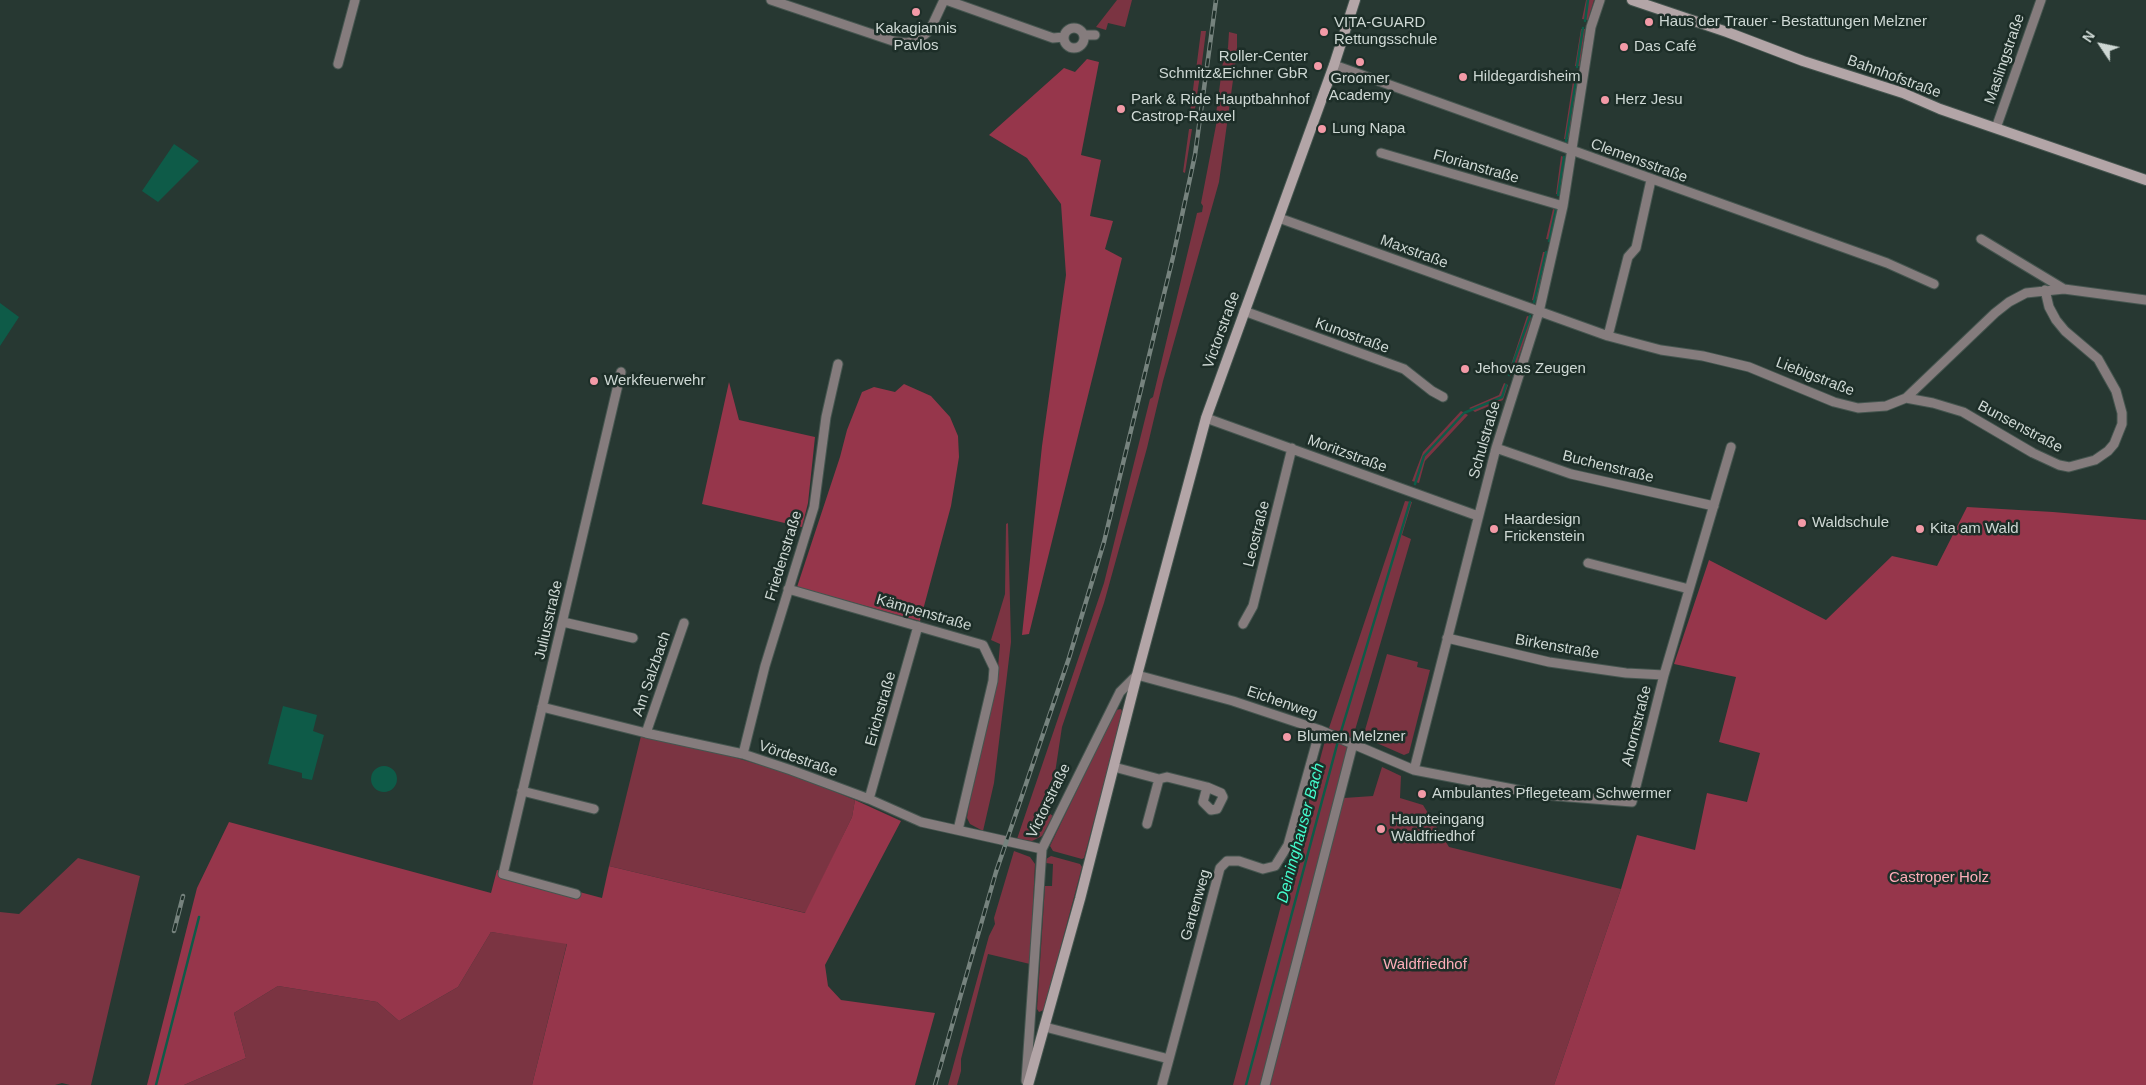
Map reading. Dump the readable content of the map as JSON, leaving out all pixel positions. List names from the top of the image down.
{
  "streets": {
    "street": [
      "Maslingstraße",
      "Bahnhofstraße",
      "Clemensstraße",
      "Florianstraße",
      "Maxstraße",
      "Victorstraße",
      "Kunostraße",
      "Liebigstraße",
      "Bunsenstraße",
      "Schulstraße",
      "Moritzstraße",
      "Buchenstraße",
      "Leostraße",
      "Friedenstraße",
      "Kämpenstraße",
      "Juliusstraße",
      "Birkenstraße",
      "Am Salzbach",
      "Eichenweg",
      "Erichstraße",
      "Ahornstraße",
      "Vördestraße",
      "Gartenweg"
    ]
  },
  "crossings": [
    ["Maslingstraße", "Bahnhofstraße"],
    ["Clemensstraße", "Victorstraße"],
    ["Clemensstraße", "Schulstraße"],
    ["Florianstraße", "Schulstraße"],
    ["Maxstraße", "Victorstraße"],
    ["Maxstraße", "Liebigstraße"],
    ["Maxstraße", "Schulstraße"],
    ["Victorstraße", "Kunostraße"],
    ["Victorstraße", "Moritzstraße"],
    ["Victorstraße", "Eichenweg"],
    ["Victorstraße", "Vördestraße"],
    ["Liebigstraße", "Bunsenstraße"],
    ["Liebigstraße", "Schulstraße"],
    ["Schulstraße", "Moritzstraße"],
    ["Schulstraße", "Buchenstraße"],
    ["Schulstraße", "Birkenstraße"],
    ["Schulstraße", "Eichenweg"],
    ["Schulstraße", "Ahornstraße"],
    ["Moritzstraße", "Leostraße"],
    ["Buchenstraße", "Ahornstraße"],
    ["Friedenstraße", "Kämpenstraße"],
    ["Friedenstraße", "Vördestraße"],
    ["Kämpenstraße", "Erichstraße"],
    ["Kämpenstraße", "Vördestraße"],
    ["Juliusstraße", "Vördestraße"],
    ["Birkenstraße", "Ahornstraße"],
    ["Am Salzbach", "Vördestraße"],
    ["Eichenweg", "Ahornstraße"],
    ["Eichenweg", "Gartenweg"],
    ["Erichstraße", "Vördestraße"]
  ],
  "water": ["Deininghauser Bach"],
  "parks": ["Castroper Holz", "Waldfriedhof"],
  "places": [
    "Kakagiannis Pavlos",
    "Haus der Trauer - Bestattungen Melzner",
    "VITA-GUARD Rettungsschule",
    "Das Café",
    "Groomer Academy",
    "Roller-Center Schmitz&Eichner GbR",
    "Hildegardisheim",
    "Herz Jesu",
    "Park & Ride Hauptbahnhof Castrop-Rauxel",
    "Lung Napa",
    "Jehovas Zeugen",
    "Werkfeuerwehr",
    "Waldschule",
    "Haardesign Frickenstein",
    "Kita am Wald",
    "Blumen Melzner",
    "Ambulantes Pflegeteam Schwermer",
    "Haupteingang Waldfriedhof"
  ],
  "north": "top left"
}
